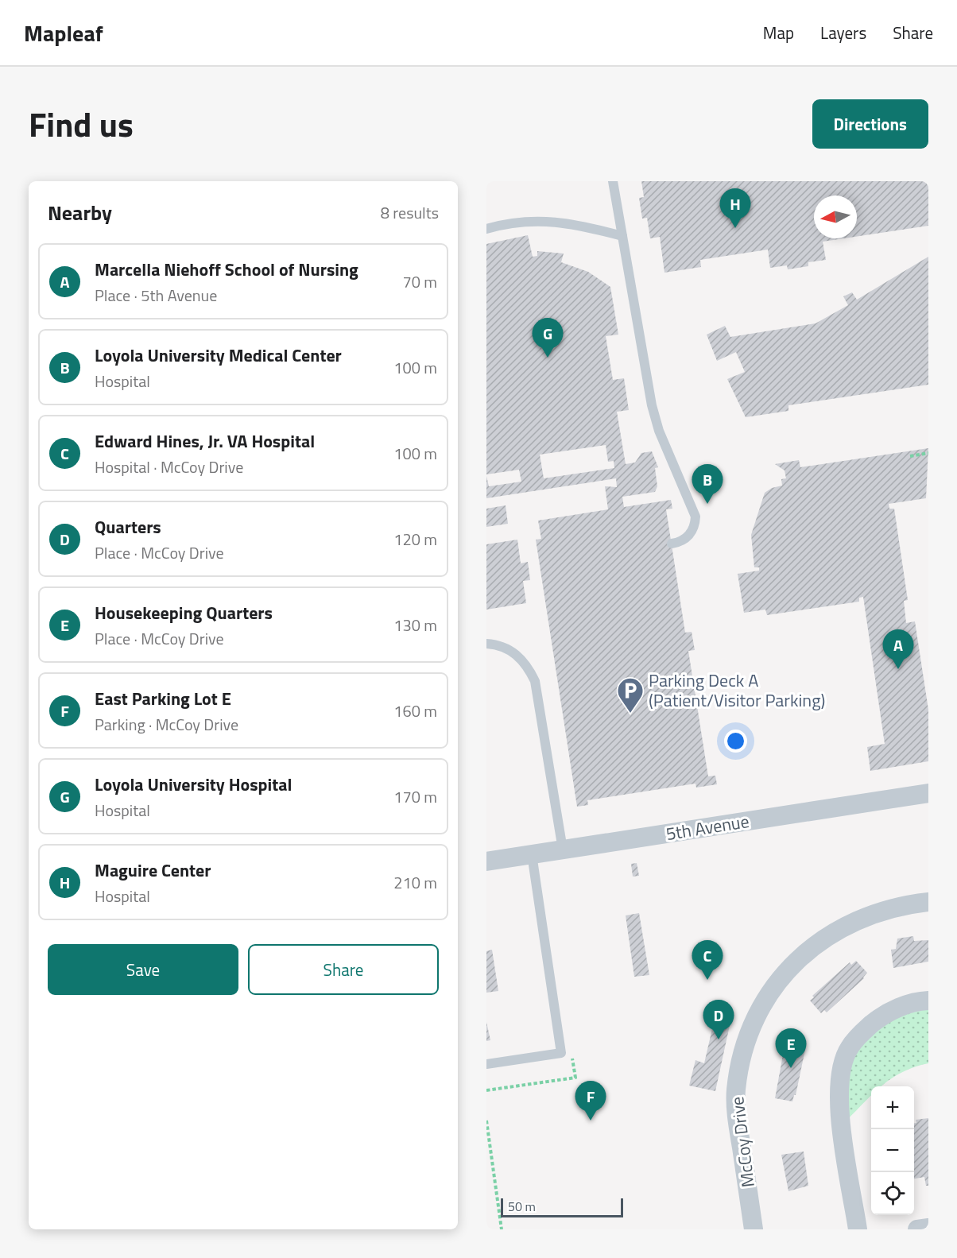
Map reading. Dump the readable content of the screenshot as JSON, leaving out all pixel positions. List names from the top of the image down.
{
  "streets": {
    "street": ["5th Avenue", "McCoy Drive"]
  },
  "places": {
    "parking": ["Parking Deck A (Patient/Visitor Parking)"]
  },
  "scale_bar": "50 m",
  "north": "left",
  "page": {
    "header": "Mapleaf",
    "nav": ["Map", "Layers", "Share"],
    "title": "Find us",
    "buttons": [
      "Directions",
      ["Save", "Share"]
    ],
    "heading": ["Nearby", "8 results"],
    "pins": [
      "H",
      "G",
      "B",
      "A",
      "C",
      "D",
      "E",
      "F"
    ],
    "list": [
      {
        "mark": "A",
        "name": "Marcella Niehoff School of Nursing",
        "note": "Place · 5th Avenue",
        "value": "70 m"
      },
      {
        "mark": "B",
        "name": "Loyola University Medical Center",
        "note": "Hospital",
        "value": "100 m"
      },
      {
        "mark": "C",
        "name": "Edward Hines, Jr. VA Hospital",
        "note": "Hospital · McCoy Drive",
        "value": "100 m"
      },
      {
        "mark": "D",
        "name": "Quarters",
        "note": "Place · McCoy Drive",
        "value": "120 m"
      },
      {
        "mark": "E",
        "name": "Housekeeping Quarters",
        "note": "Place · McCoy Drive",
        "value": "130 m"
      },
      {
        "mark": "F",
        "name": "East Parking Lot E",
        "note": "Parking · McCoy Drive",
        "value": "160 m"
      },
      {
        "mark": "G",
        "name": "Loyola University Hospital",
        "note": "Hospital",
        "value": "170 m"
      },
      {
        "mark": "H",
        "name": "Maguire Center",
        "note": "Hospital",
        "value": "210 m"
      }
    ],
    "map_buttons": ["+", "−"],
    "scale": "50 m"
  }
}
